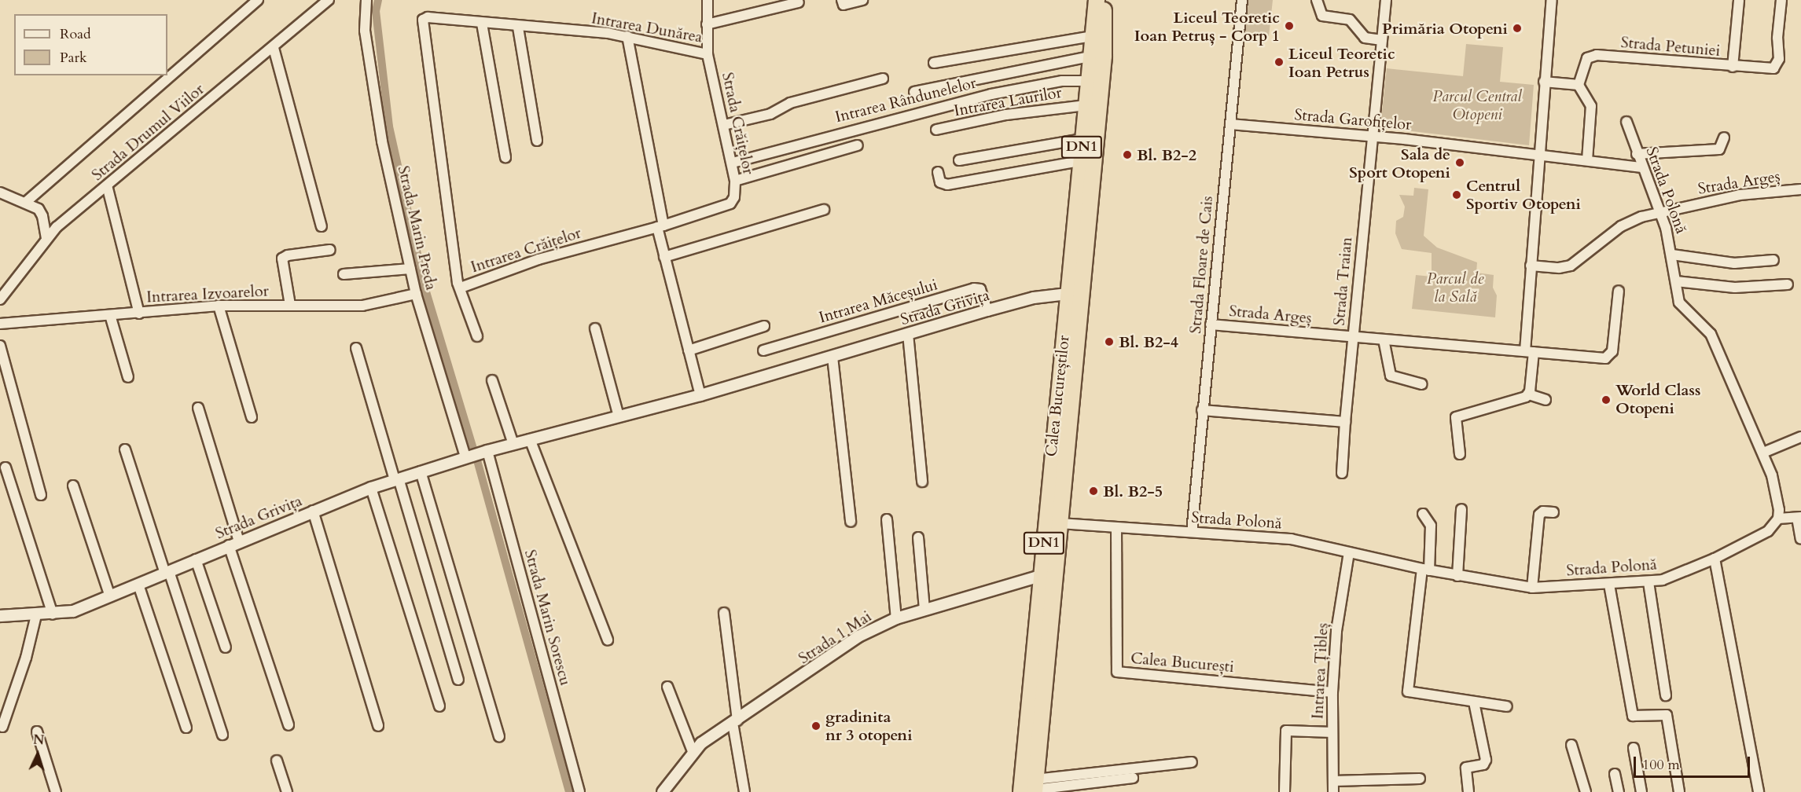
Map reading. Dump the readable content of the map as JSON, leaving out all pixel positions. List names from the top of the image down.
{
  "streets": {
    "highway": ["DN1", "Calea Bucureștilor"],
    "street": [
      "Intrarea Dunărea",
      "Strada Petuniei",
      "Intrarea Rândunelelor",
      "Intrarea Laurilor",
      "Strada Garofițelor",
      "Strada Crăițelor",
      "Strada Drumul Viilor",
      "Strada Argeș",
      "Strada Polonă",
      "Strada Marin Preda",
      "Intrarea Crăițelor",
      "Strada Floare de Cais",
      "Strada Traian",
      "Intrarea Izvoarelor",
      "Intrarea Măceșului",
      "Strada Grivița",
      "Strada Marin Sorescu",
      "Strada 1 Mai",
      "Calea București",
      "Intrarea Țibleș"
    ]
  },
  "crossings": [
    ["Intrarea Dunărea", "Strada Crăițelor"],
    ["Intrarea Dunărea", "Intrarea Crăițelor"],
    ["Intrarea Rândunelelor", "Strada Crăițelor"],
    ["Intrarea Rândunelelor", "Calea Bucureștilor"],
    ["Intrarea Laurilor", "Calea Bucureștilor"],
    ["Strada Garofițelor", "Strada Polonă"],
    ["Strada Garofițelor", "Strada Floare de Cais"],
    ["Strada Garofițelor", "Strada Traian"],
    ["Strada Crăițelor", "Intrarea Crăițelor"],
    ["Strada Argeș", "Strada Polonă"],
    ["Strada Argeș", "Strada Floare de Cais"],
    ["Strada Argeș", "Strada Traian"],
    ["Strada Polonă", "Strada Floare de Cais"],
    ["Strada Polonă", "Calea Bucureștilor"],
    ["Strada Polonă", "Calea București"],
    ["Strada Polonă", "Intrarea Țibleș"],
    ["Strada Marin Preda", "Intrarea Izvoarelor"],
    ["Strada Marin Preda", "Strada Grivița"],
    ["Intrarea Măceșului", "Strada Grivița"],
    ["Strada Grivița", "Calea Bucureștilor"],
    ["Strada Grivița", "Strada Marin Sorescu"],
    ["Calea Bucureștilor", "Strada 1 Mai"],
    ["Calea București", "Intrarea Țibleș"]
  ],
  "parks": ["Parcul Central Otopeni", "Parcul de la Sală"],
  "places": [
    "Liceul Teoretic Ioan Petruș - Corp 1",
    "Primăria Otopeni",
    "Liceul Teoretic Ioan Petrus",
    "Bl. B2-2",
    "Sala de Sport Otopeni",
    "Centrul Sportiv Otopeni",
    "Bl. B2-4",
    "World Class Otopeni",
    "Bl. B2-5",
    "gradinita nr 3 otopeni"
  ],
  "legend": ["Road", "Park"],
  "scale_bar": "100 m",
  "north": "top"
}
